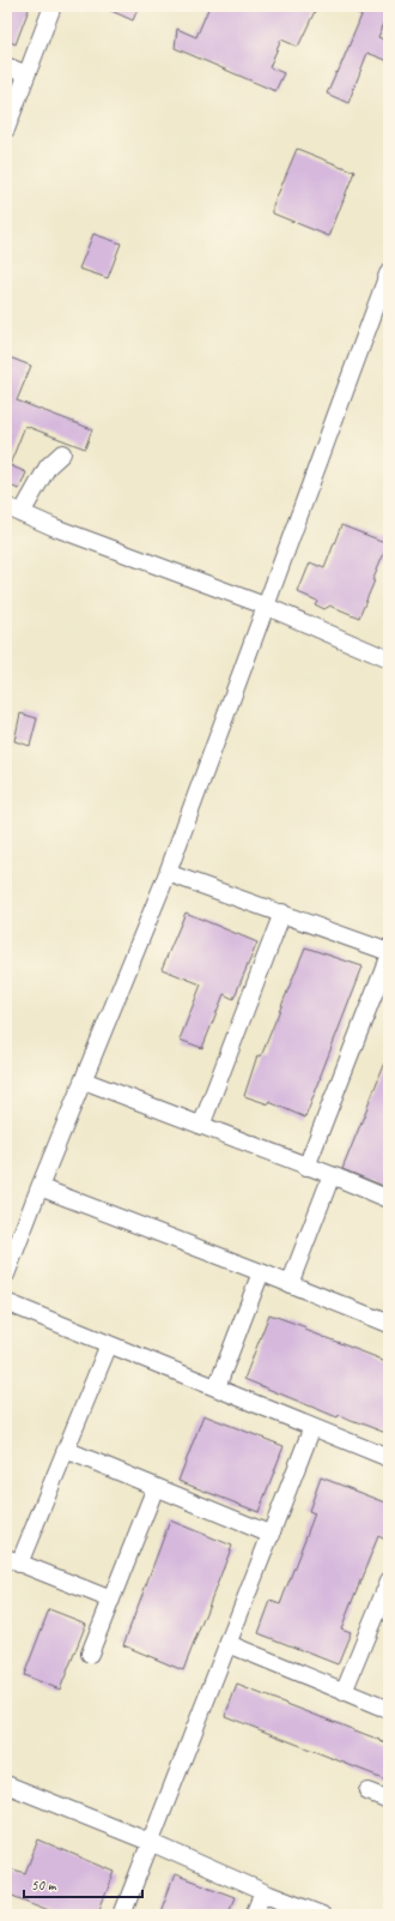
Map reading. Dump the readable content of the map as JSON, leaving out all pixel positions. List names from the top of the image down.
{
  "scale_bar": "50 m"
}
